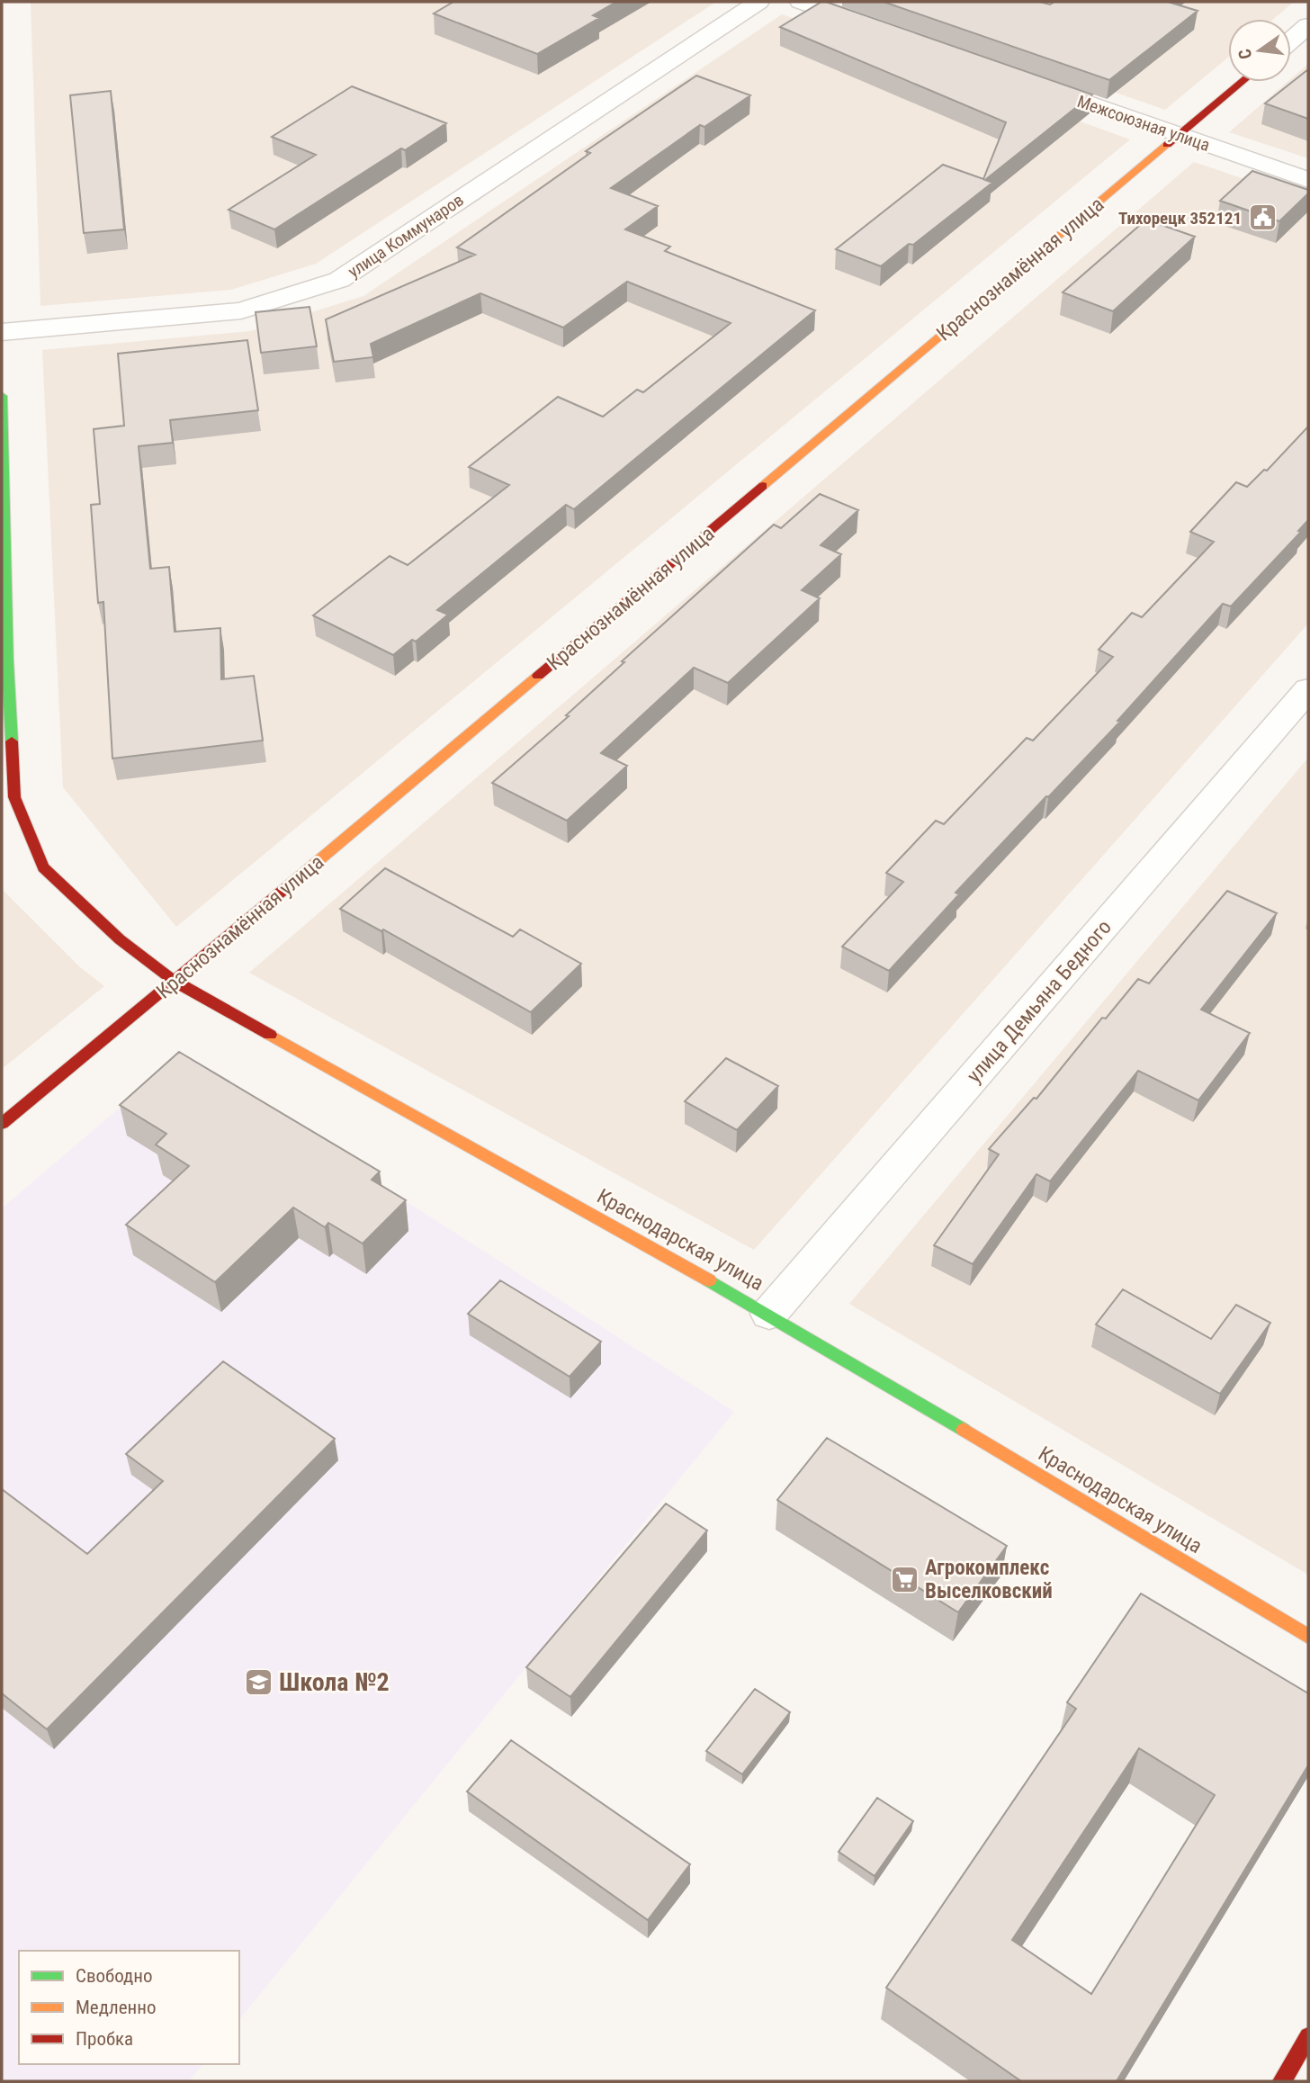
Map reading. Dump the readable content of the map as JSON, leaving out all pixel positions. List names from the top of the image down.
{
  "streets": {
    "street": [
      "Межсоюзная улица",
      "улица Коммунаров",
      "Краснознамённая улица",
      "улица Демьяна Бедного",
      "Краснодарская улица"
    ]
  },
  "crossings": [
    ["Межсоюзная улица", "Краснознамённая улица"],
    ["Краснознамённая улица", "Краснодарская улица"],
    ["улица Демьяна Бедного", "Краснодарская улица"]
  ],
  "places": {
    "public building": ["Тихорецк 352121"],
    "supermarket": ["Агрокомплекс Выселковский"],
    "school or university": ["Школа №2"]
  },
  "legend": ["Свободно", "Медленно", "Пробка"],
  "north": "left"
}
